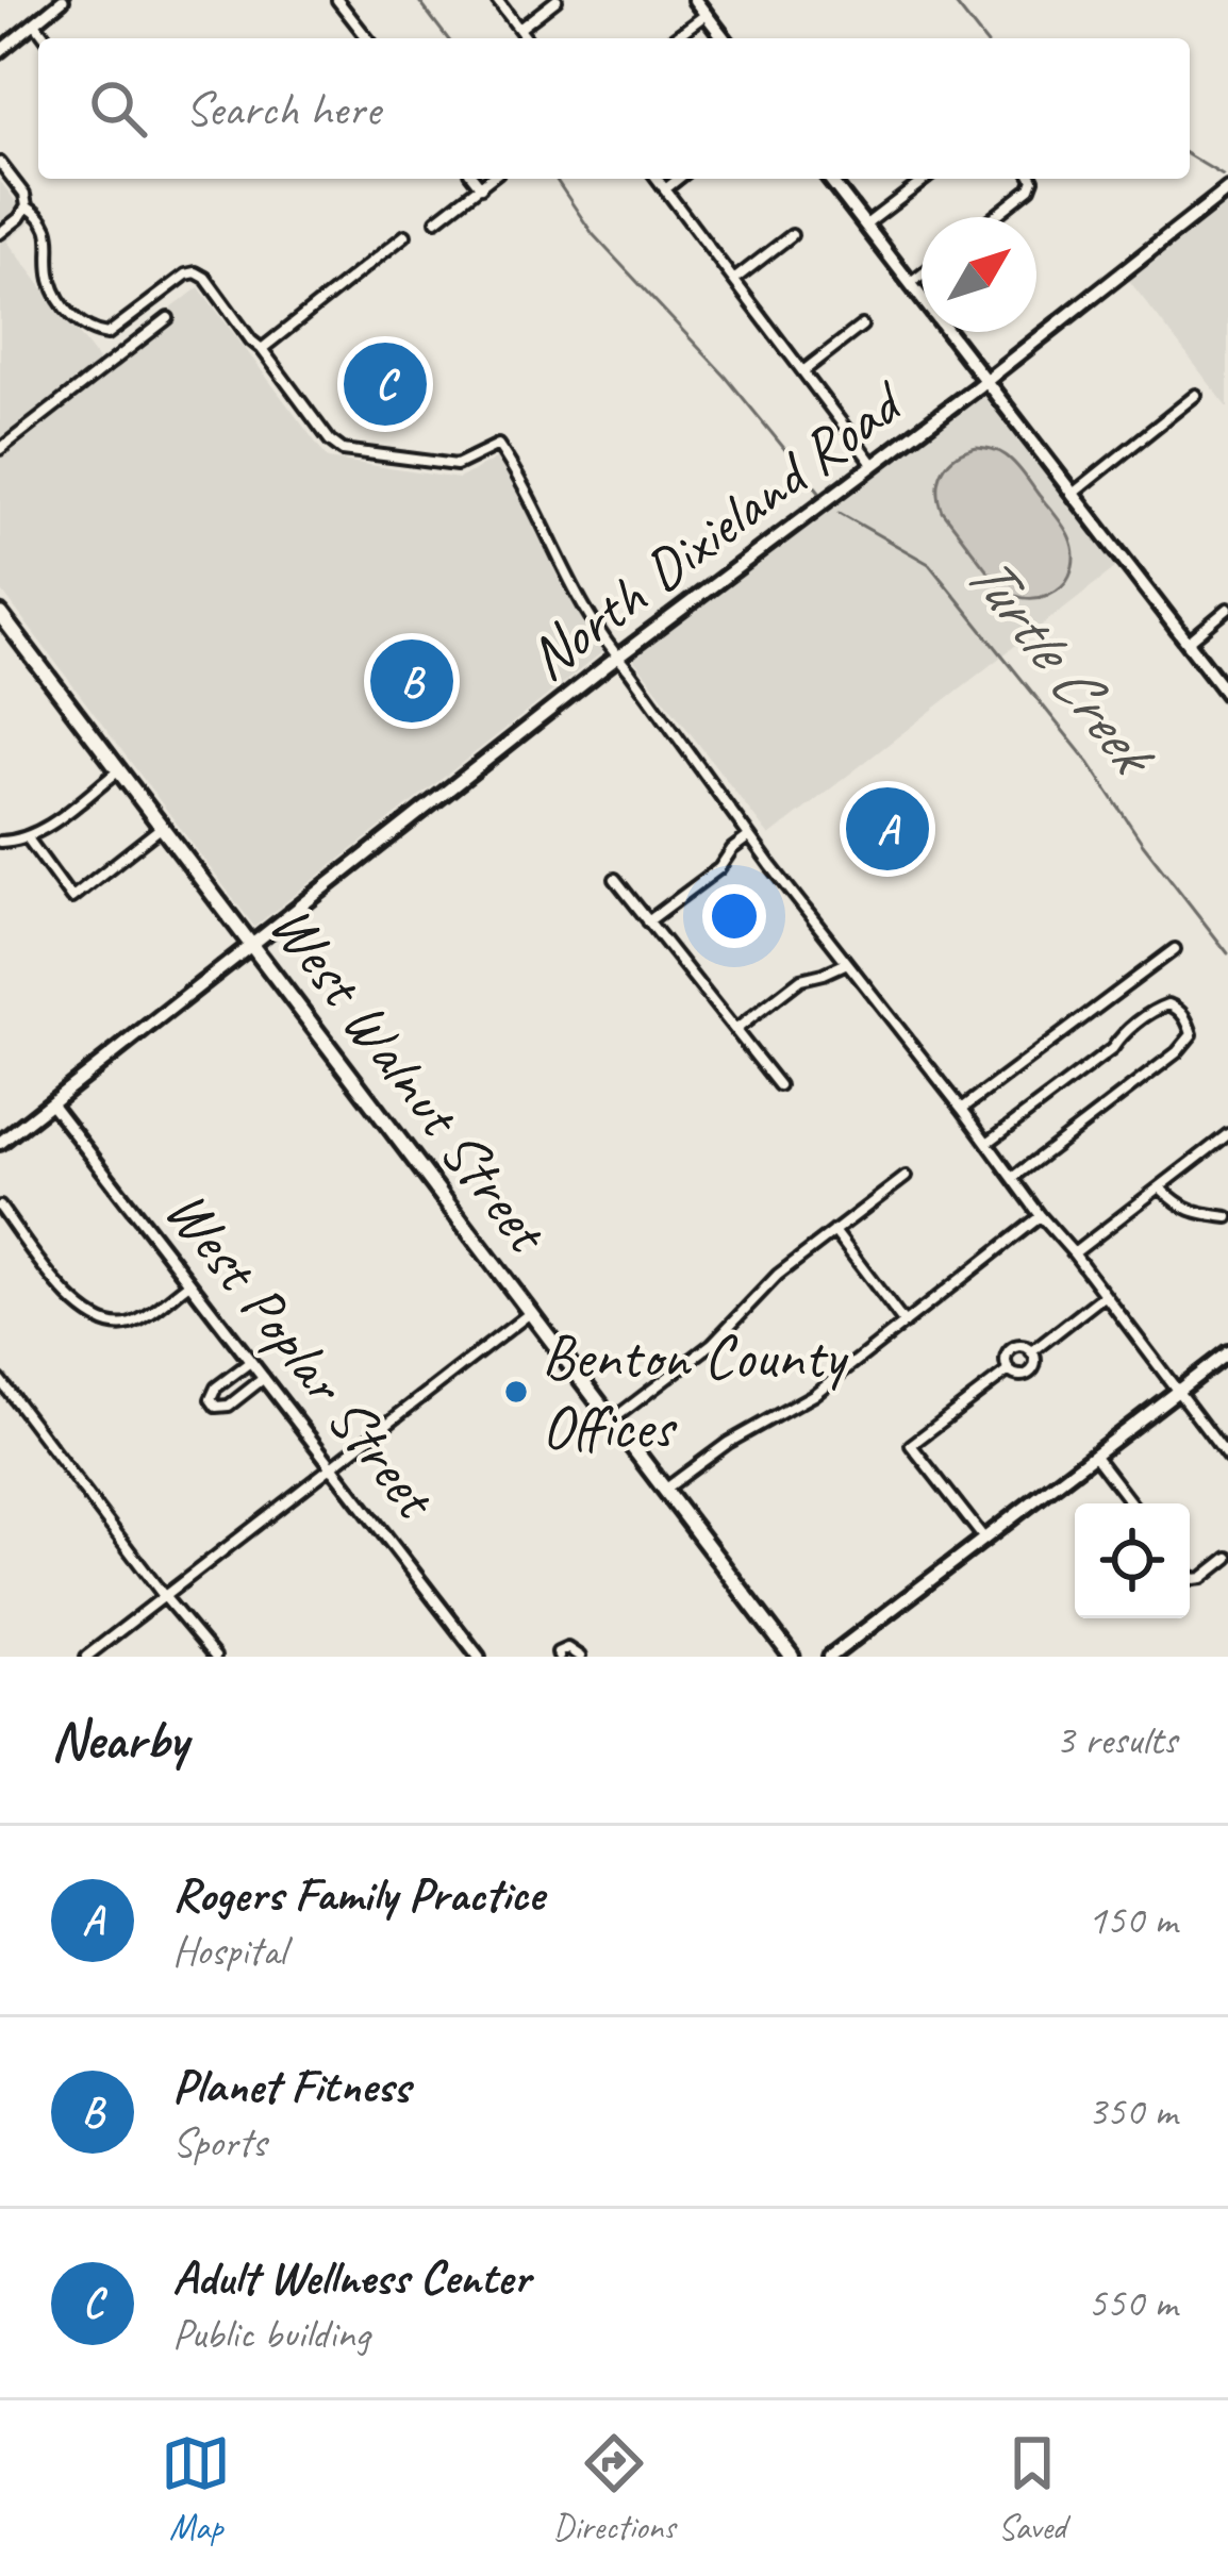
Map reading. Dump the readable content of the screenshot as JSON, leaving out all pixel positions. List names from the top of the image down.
{
  "streets": {
    "main road": ["North Dixieland Road", "West Walnut Street"],
    "street": ["West Poplar Street"]
  },
  "crossings": [
    ["North Dixieland Road", "West Walnut Street"],
    ["North Dixieland Road", "West Poplar Street"]
  ],
  "water": ["Turtle Creek"],
  "places": ["Benton County Offices"],
  "north": "top right",
  "page": {
    "search": "Search here",
    "pins": ["C", "B", "A"],
    "heading": ["Nearby", "3 results"],
    "list": [
      {
        "mark": "A",
        "name": "Rogers Family Practice",
        "note": "Hospital",
        "value": "150 m"
      },
      {
        "mark": "B",
        "name": "Planet Fitness",
        "note": "Sports",
        "value": "350 m"
      },
      {
        "mark": "C",
        "name": "Adult Wellness Center",
        "note": "Public building",
        "value": "550 m"
      }
    ],
    "nav": ["Map", "Directions", "Saved"]
  }
}
